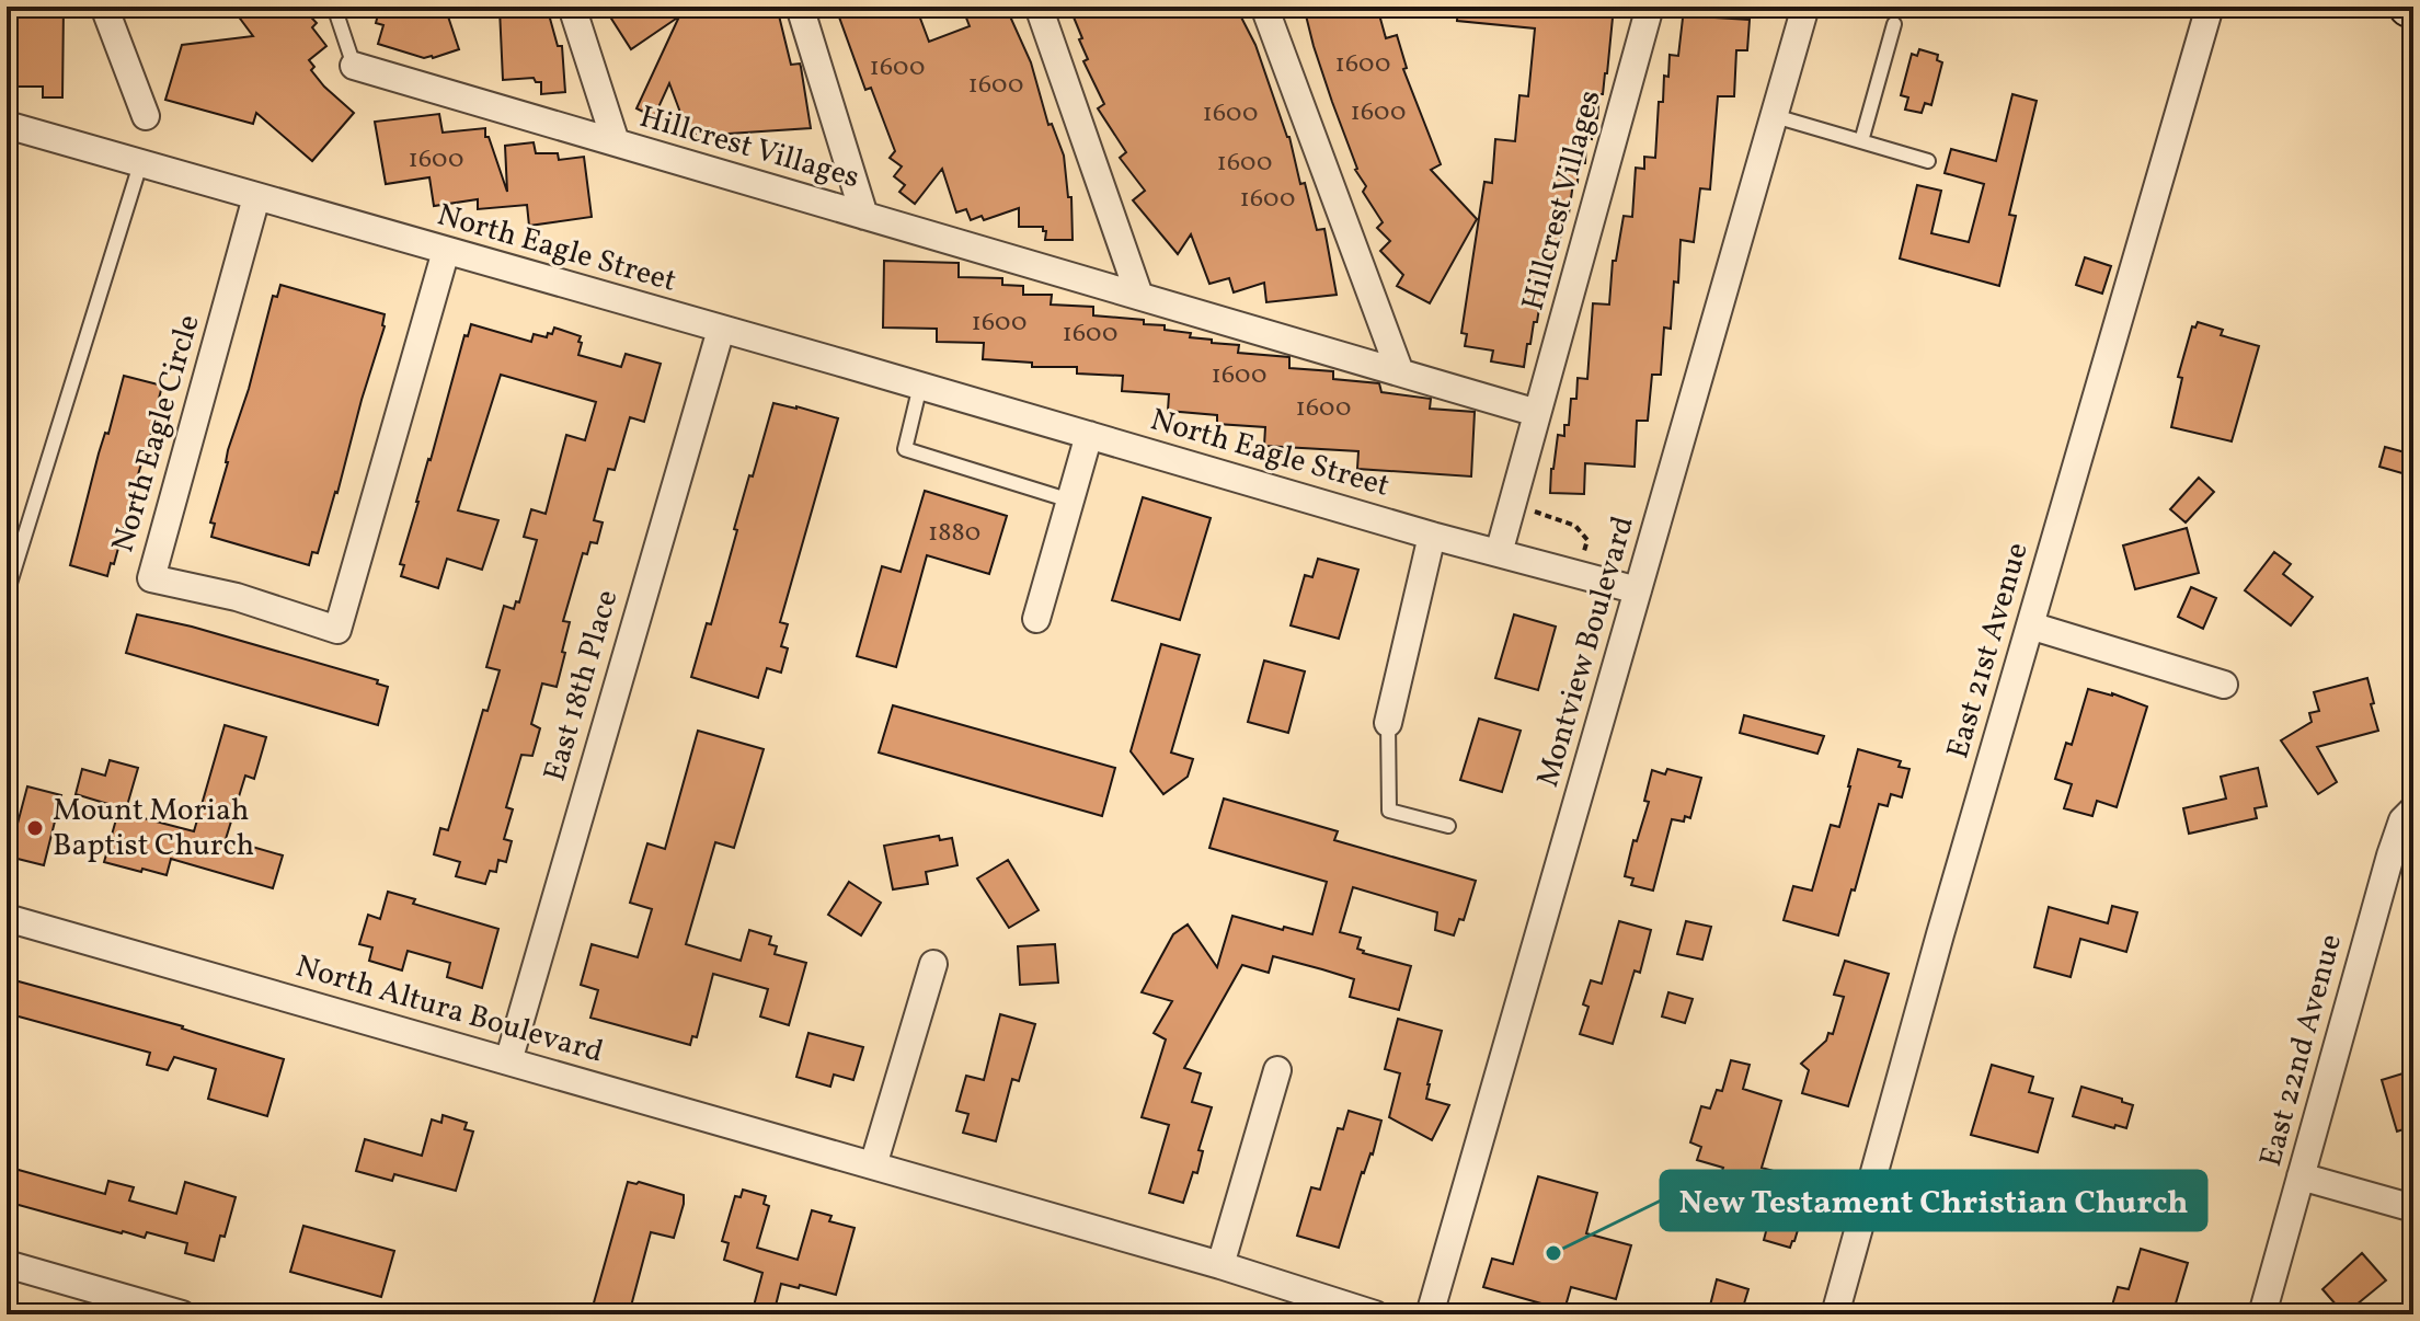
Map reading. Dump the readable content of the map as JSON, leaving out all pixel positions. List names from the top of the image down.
{
  "streets": {
    "street": [
      "Hillcrest Villages",
      "North Eagle Street",
      "North Eagle Circle",
      "East 21st Avenue",
      "Montview Boulevard",
      "East 18th Place",
      "North Altura Boulevard",
      "East 22nd Avenue"
    ]
  },
  "crossings": [
    ["Hillcrest Villages", "North Eagle Street"],
    ["North Eagle Street", "North Eagle Circle"],
    ["North Eagle Street", "Montview Boulevard"],
    ["North Eagle Street", "East 18th Place"],
    ["East 18th Place", "North Altura Boulevard"]
  ],
  "places": ["Mount Moriah Baptist Church", "New Testament Christian Church"],
  "house_numbers": [
    "1600",
    "1600",
    "1600",
    "1600",
    "1600",
    "1600",
    "1600",
    "1600",
    "1600",
    "1600",
    "1600",
    "1600",
    "1880"
  ]
}
